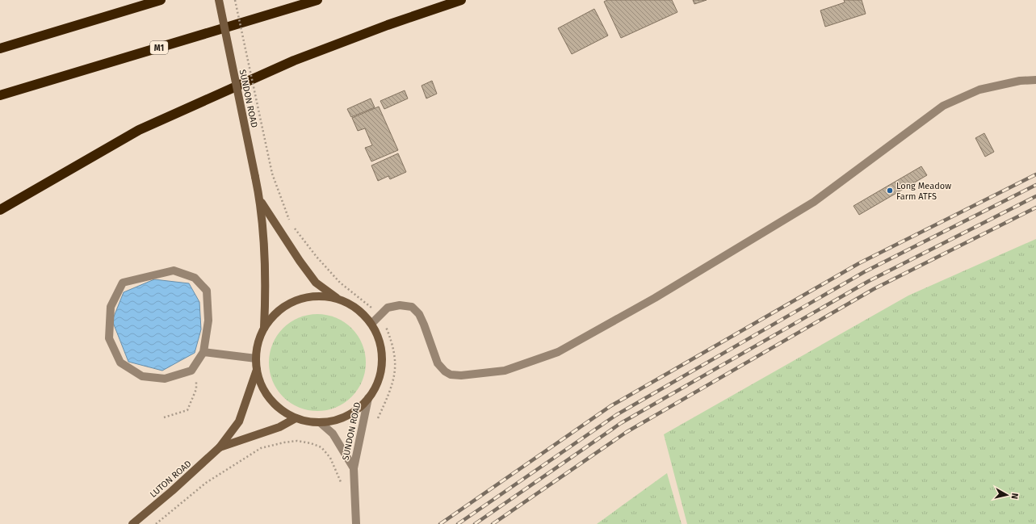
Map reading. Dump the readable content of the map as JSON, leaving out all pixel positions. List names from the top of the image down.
{
  "streets": {
    "highway": ["M1"],
    "main road": ["SUNDON ROAD", "LUTON ROAD"]
  },
  "places": ["Long Meadow Farm ATFS"],
  "north": "right"
}
